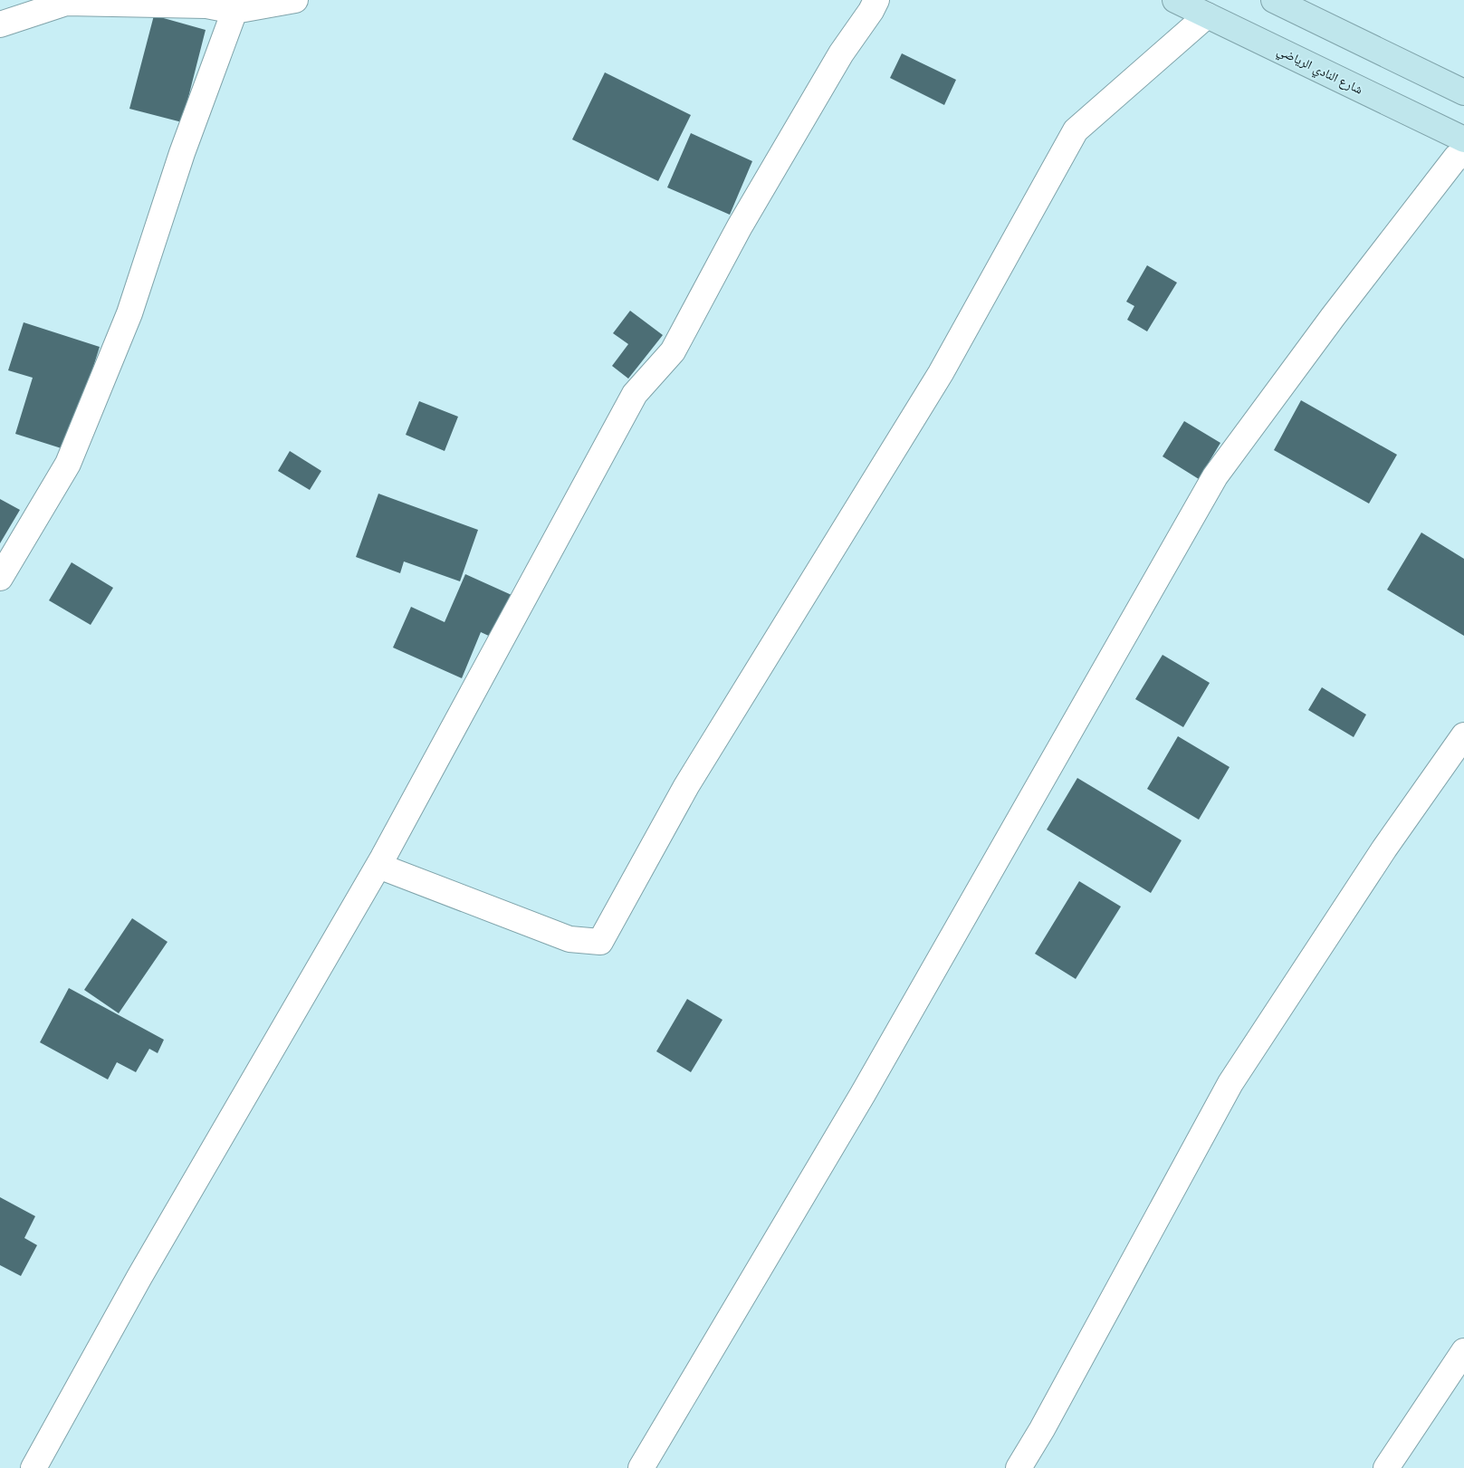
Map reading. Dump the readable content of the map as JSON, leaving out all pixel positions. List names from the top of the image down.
{
  "streets": {
    "main road": ["شارع النادي الرياضي"]
  }
}
